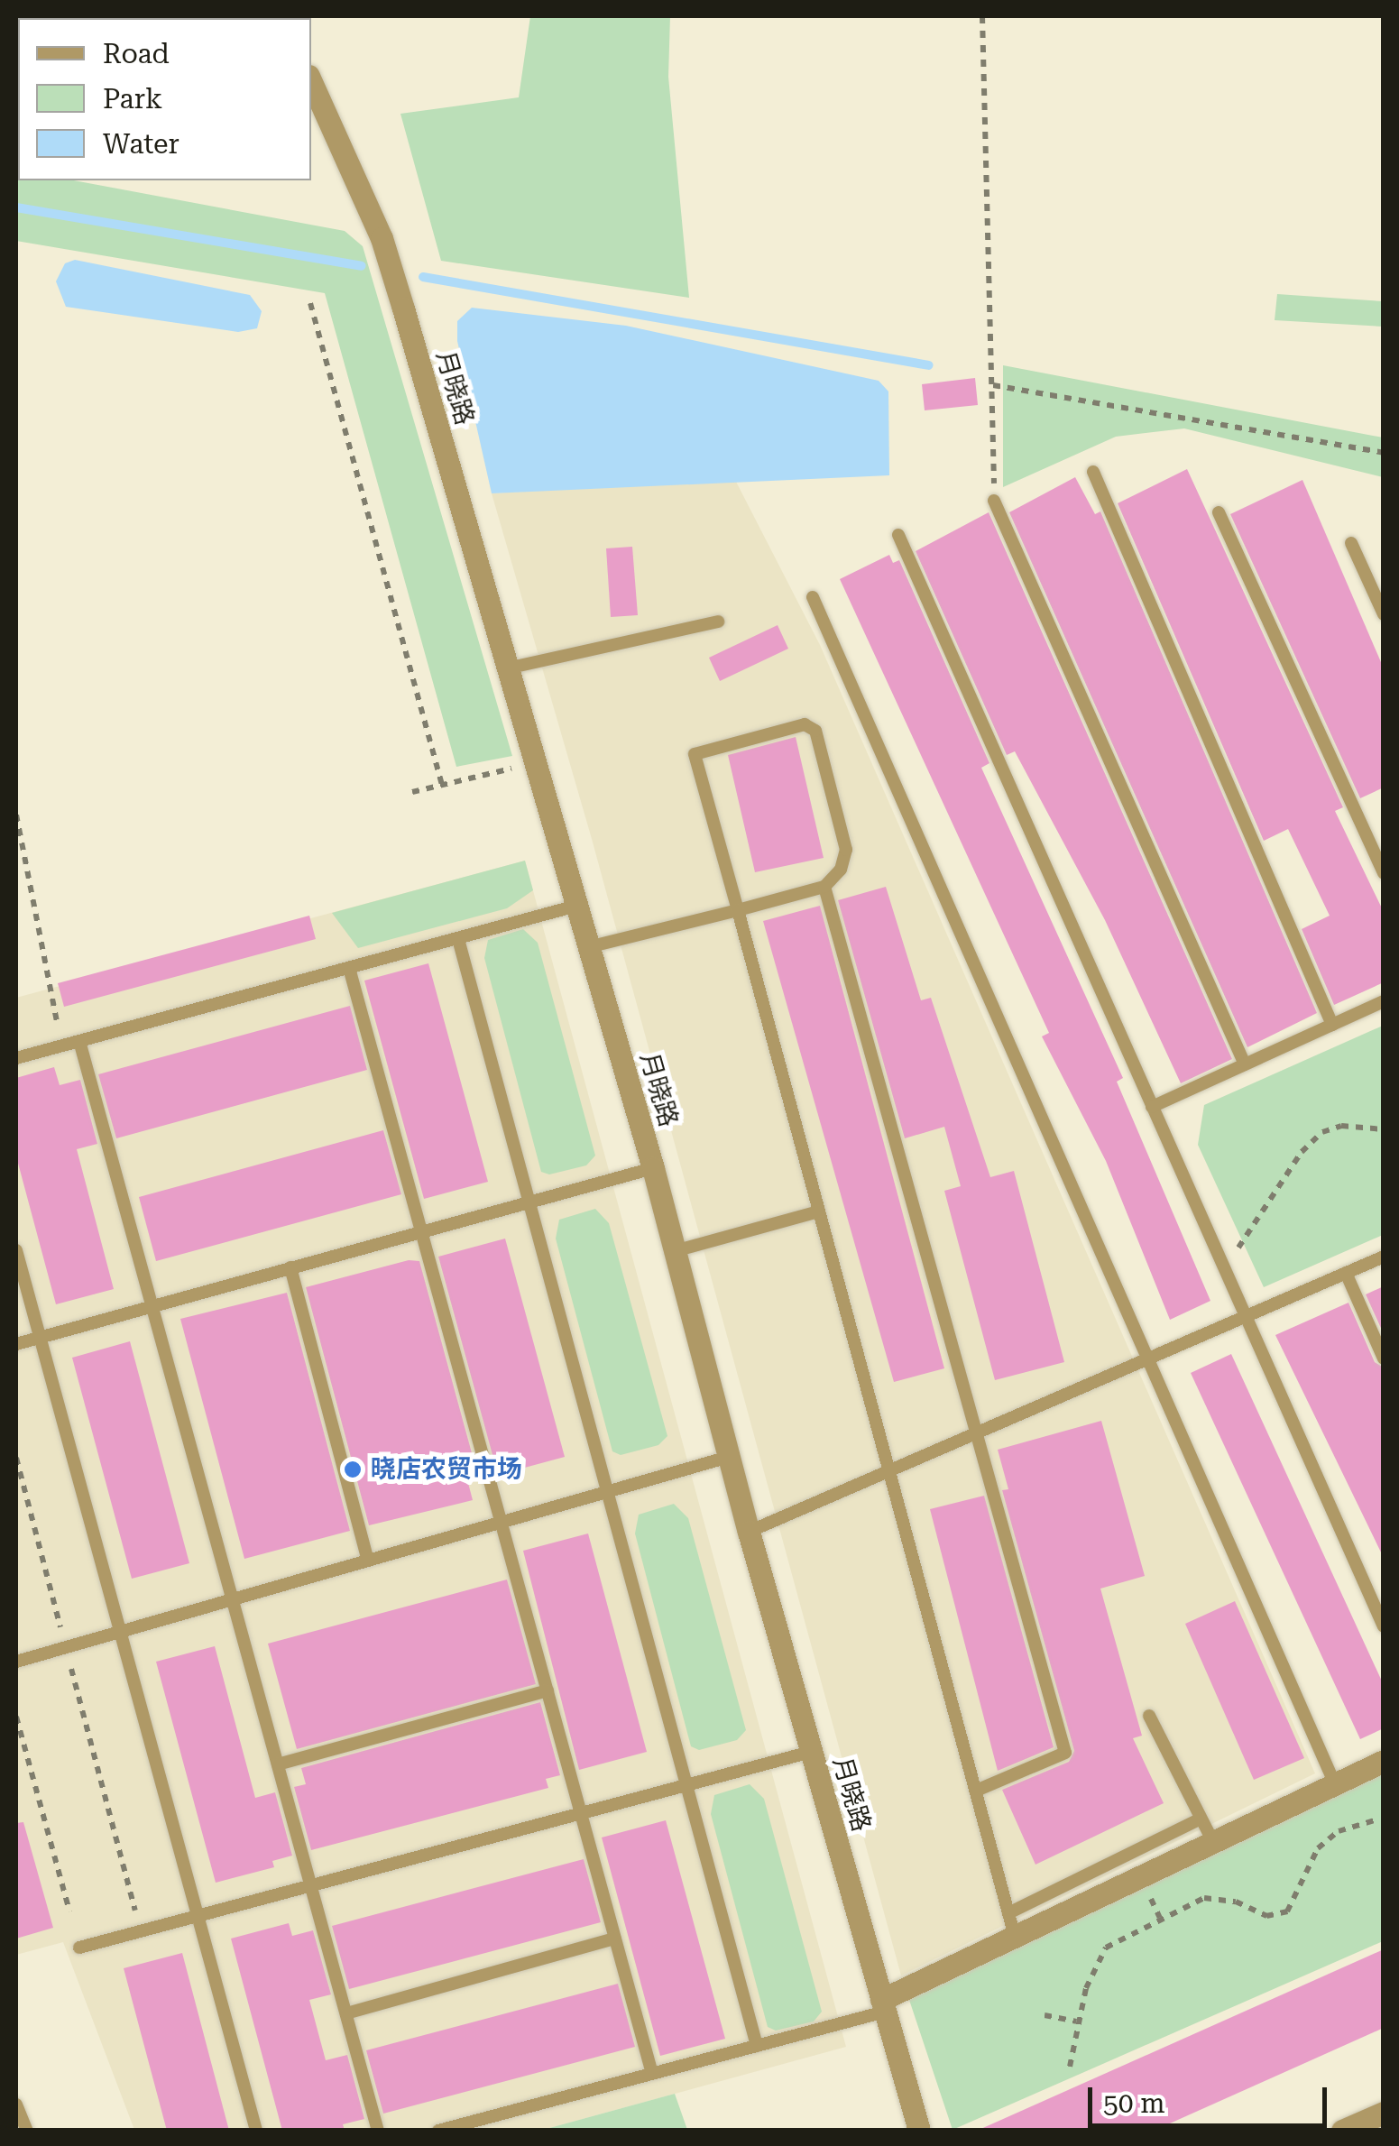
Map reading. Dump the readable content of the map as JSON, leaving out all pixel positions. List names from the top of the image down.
{
  "streets": {
    "street": ["月晓路"]
  },
  "places": ["晓店农贸市场"],
  "legend": ["Road", "Park", "Water"],
  "scale_bar": "50 m"
}
